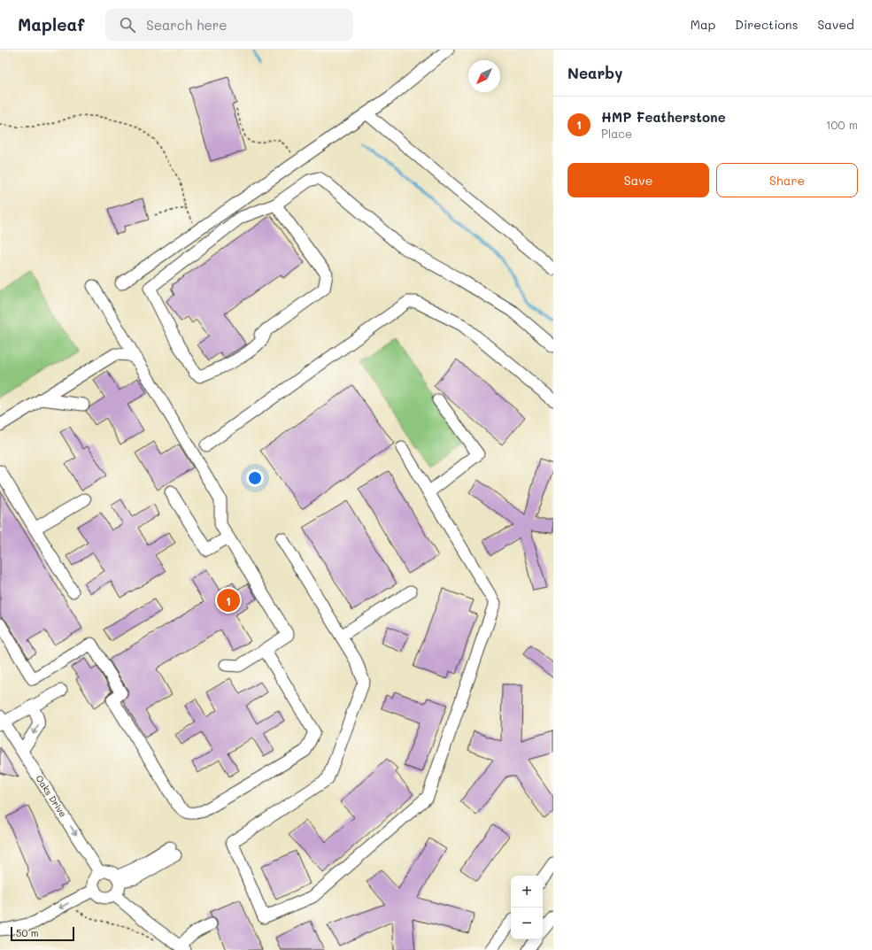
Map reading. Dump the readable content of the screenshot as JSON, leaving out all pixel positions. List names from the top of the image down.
{
  "streets": {
    "street": ["Oaks Drive"]
  },
  "one_way": ["Oaks Drive"],
  "scale_bar": "50 m",
  "north": "bottom left",
  "page": {
    "header": "Mapleaf",
    "search": "Search here",
    "nav": ["Map", "Directions", "Saved"],
    "heading": "Nearby",
    "list": [
      {
        "mark": "1",
        "name": "HMP Featherstone",
        "note": "Place",
        "value": "100 m"
      }
    ],
    "buttons": ["Save", "Share"],
    "pins": "1",
    "map_buttons": ["+", "−"],
    "scale": "50 m"
  }
}
